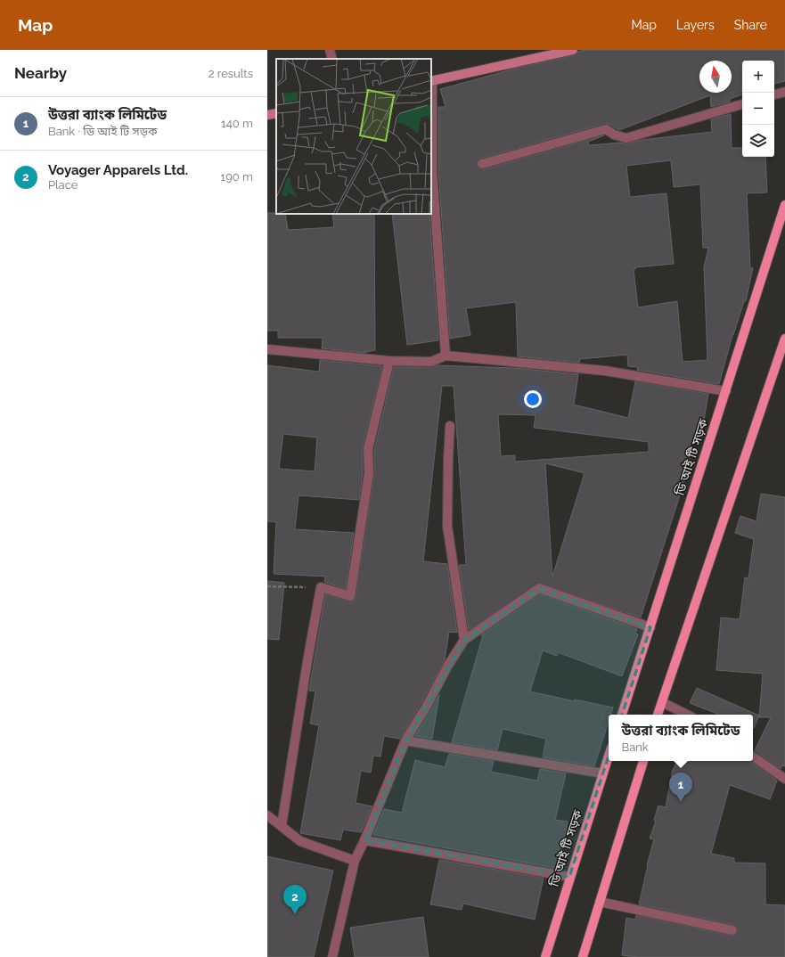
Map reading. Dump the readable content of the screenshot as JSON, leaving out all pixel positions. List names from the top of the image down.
{
  "streets": {
    "main road": ["ডি আই টি সড়ক"]
  },
  "north": "top",
  "page": {
    "header": "Map",
    "nav": ["Map", "Layers", "Share"],
    "heading": ["Nearby", "2 results"],
    "map_buttons": ["+", "−"],
    "list": [
      {
        "mark": "1",
        "name": "উত্তরা ব্যাংক লিমিটেড",
        "note": "Bank · ডি আই টি সড়ক",
        "value": "140 m"
      },
      {
        "mark": "2",
        "name": "Voyager Apparels Ltd.",
        "note": "Place",
        "value": "190 m"
      }
    ],
    "popup": ["উত্তরা ব্যাংক লিমিটেড", "Bank"],
    "pins": ["1", "2"]
  }
}
